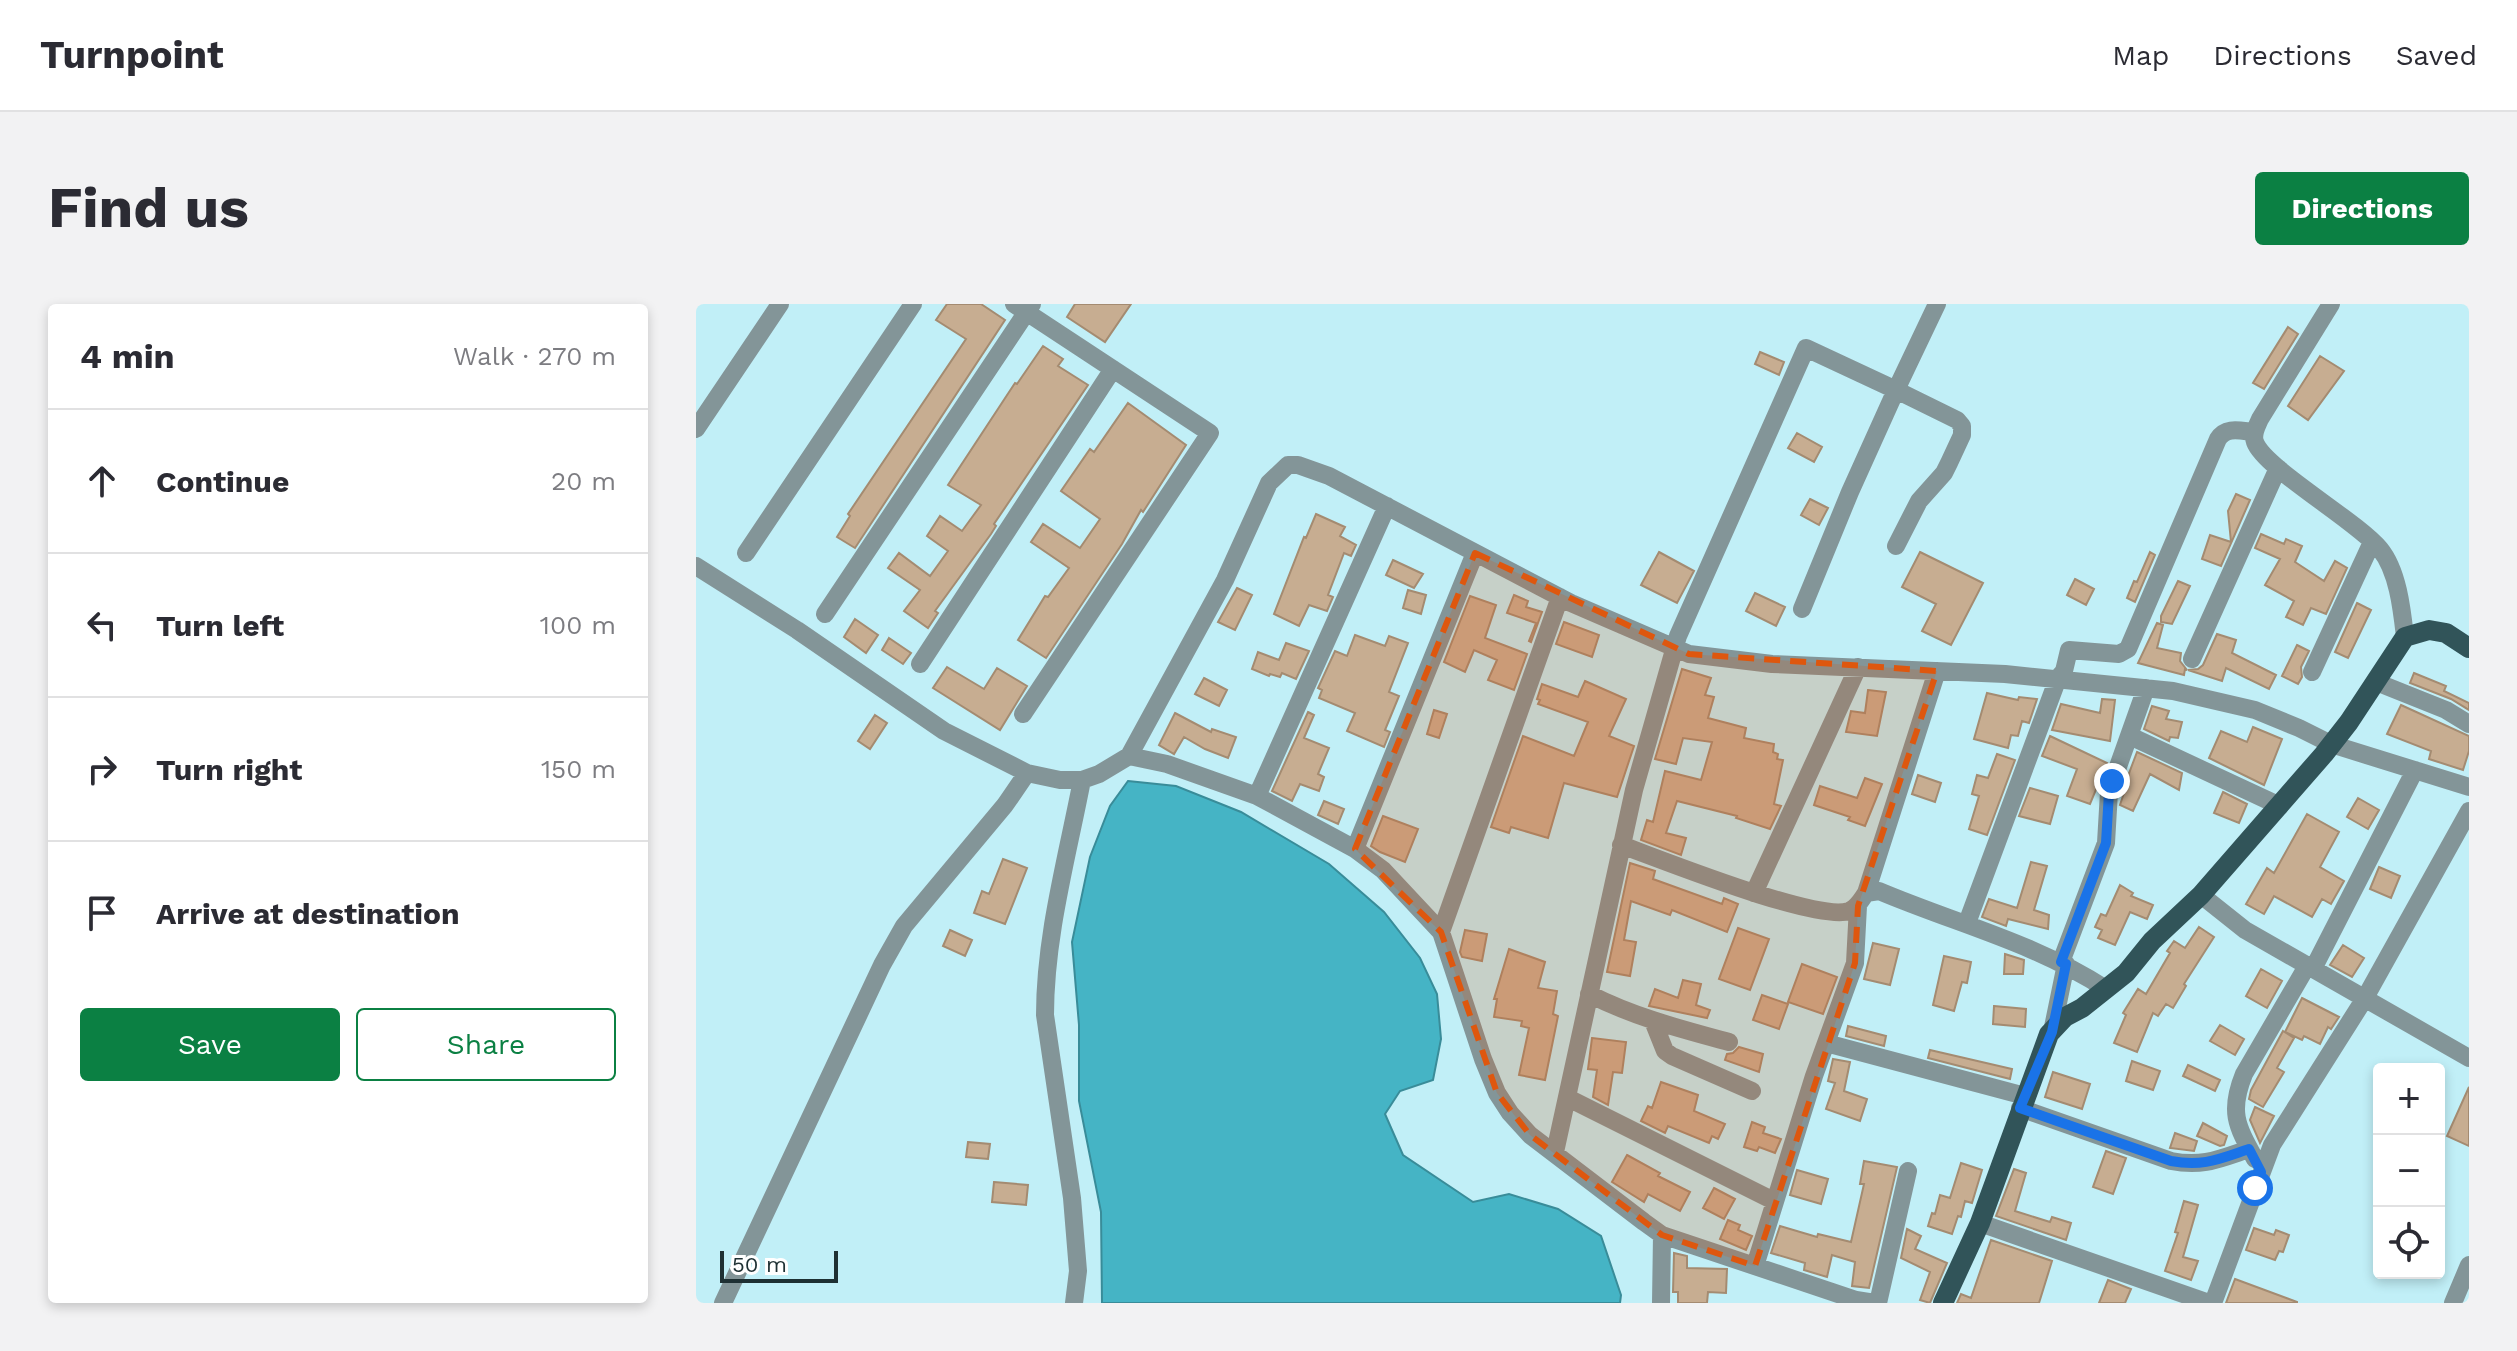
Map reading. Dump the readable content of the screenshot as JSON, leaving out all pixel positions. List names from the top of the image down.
{
  "scale_bar": "50 m",
  "page": {
    "header": "Turnpoint",
    "nav": ["Map", "Directions", "Saved"],
    "buttons": [
      "Directions",
      ["Save", "Share"]
    ],
    "title": "Find us",
    "heading": ["4 min", "Walk · 270 m"],
    "list": [
      ["Continue", "20 m"],
      ["Turn left", "100 m"],
      ["Turn right", "150 m"],
      "Arrive at destination"
    ],
    "map_buttons": ["+", "−"],
    "scale": "50 m"
  }
}
